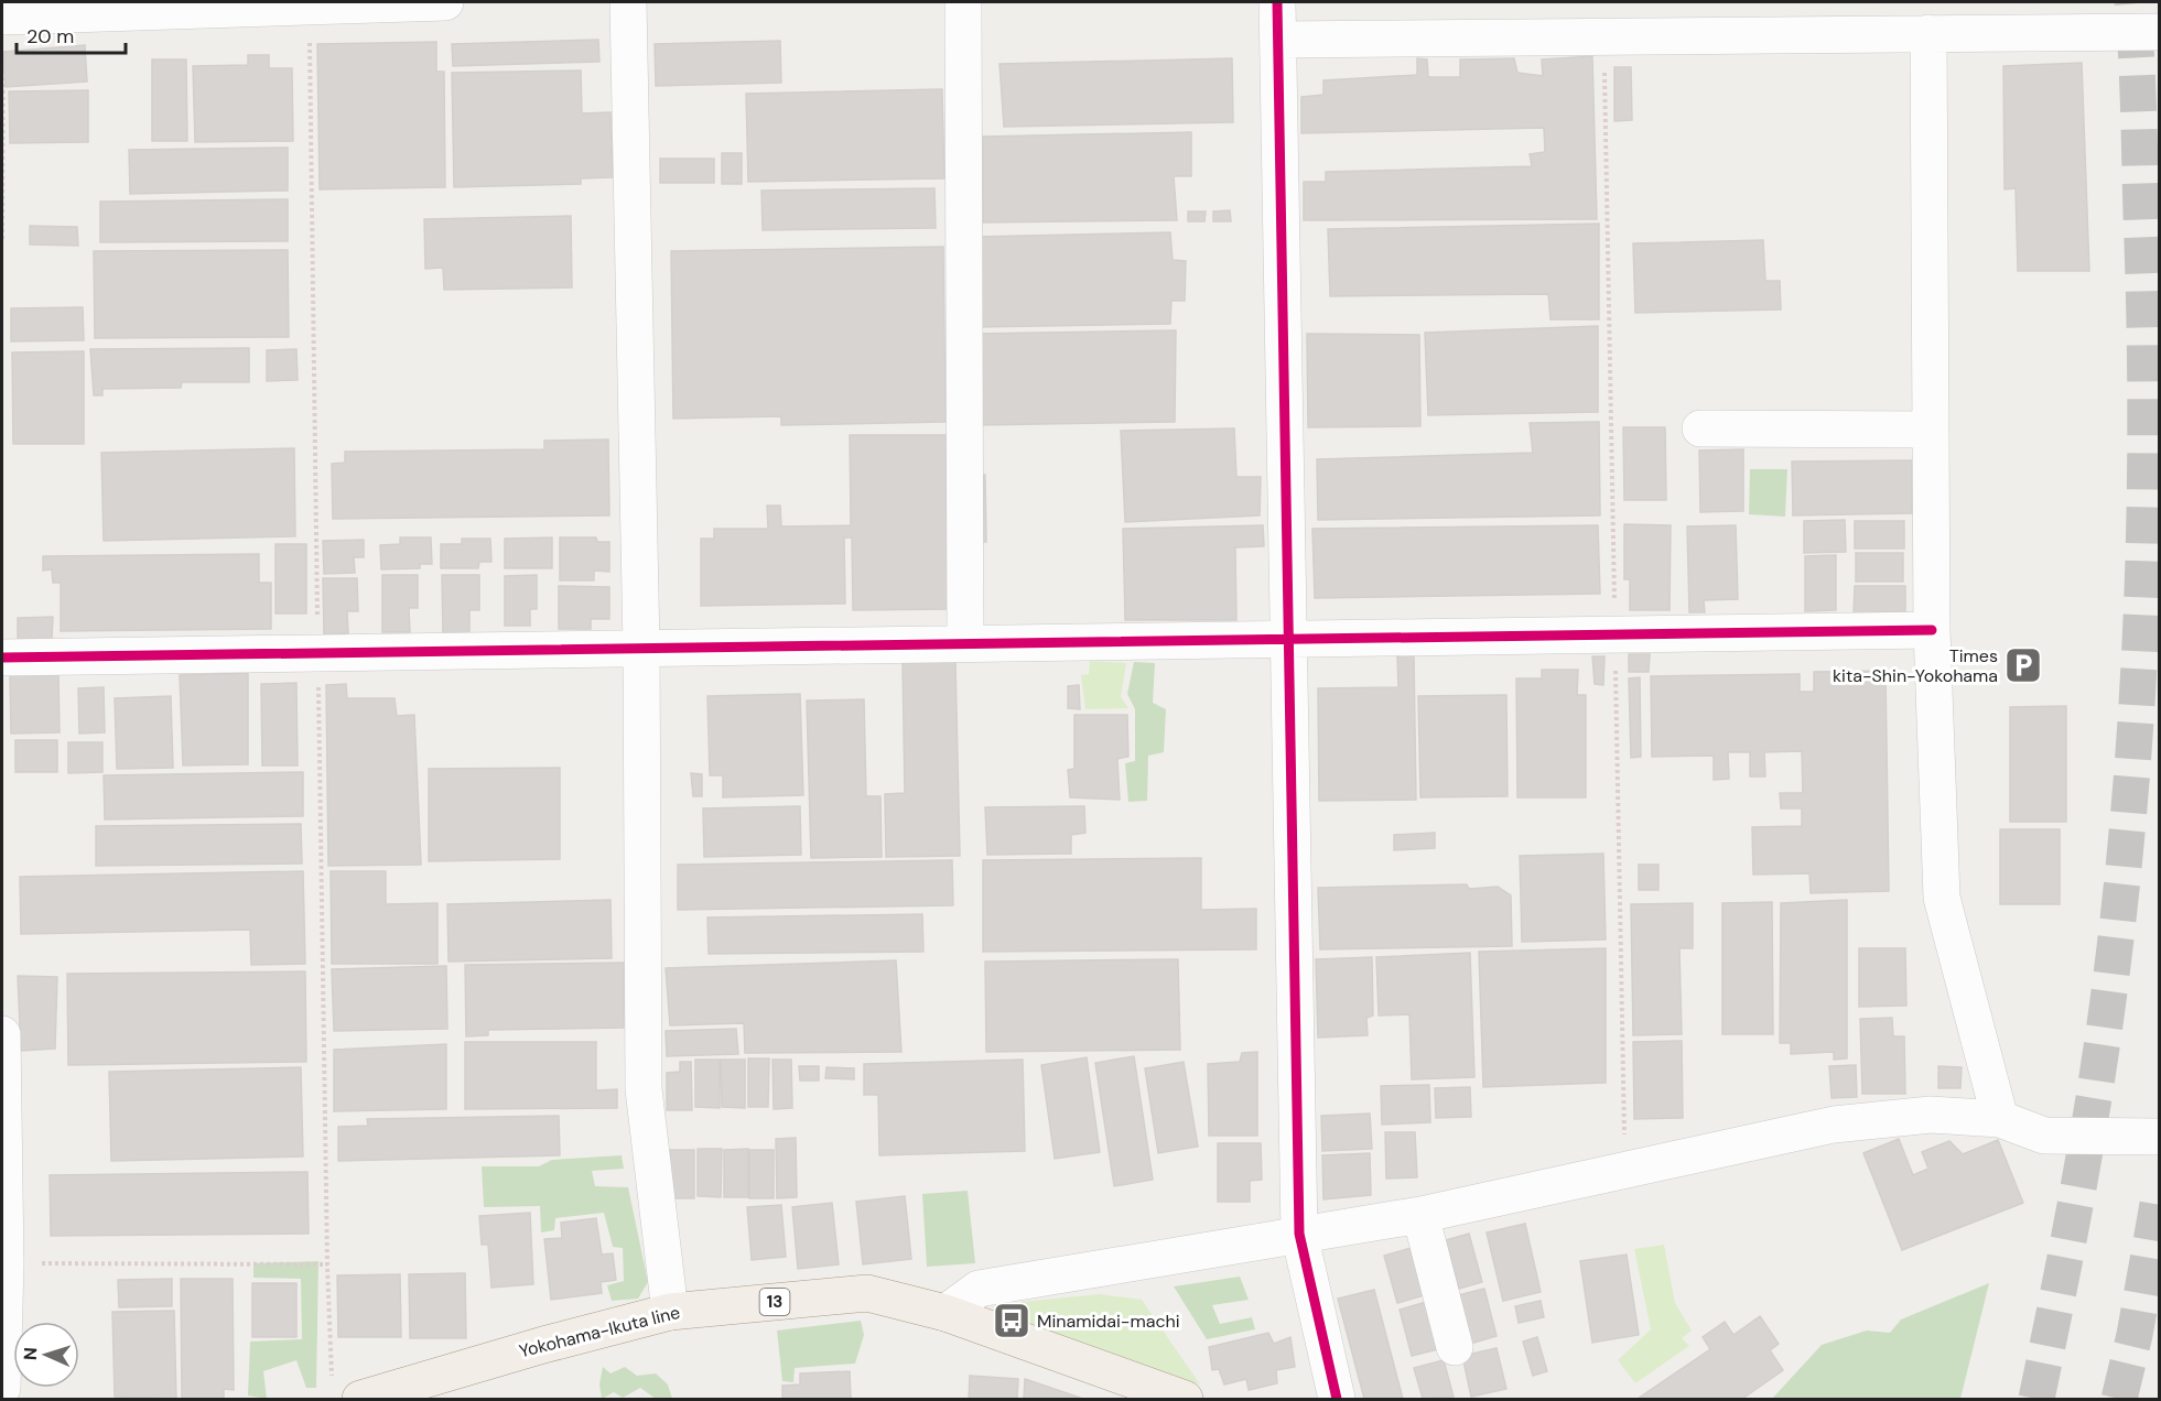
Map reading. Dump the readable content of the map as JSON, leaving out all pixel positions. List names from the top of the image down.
{
  "streets": {
    "main road": ["13", "Yokohama-Ikuta line"]
  },
  "places": {
    "parking": ["Times kita-Shin-Yokohama"],
    "bus stop": ["Minamidai-machi"]
  },
  "scale_bar": "20 m",
  "north": "left"
}
